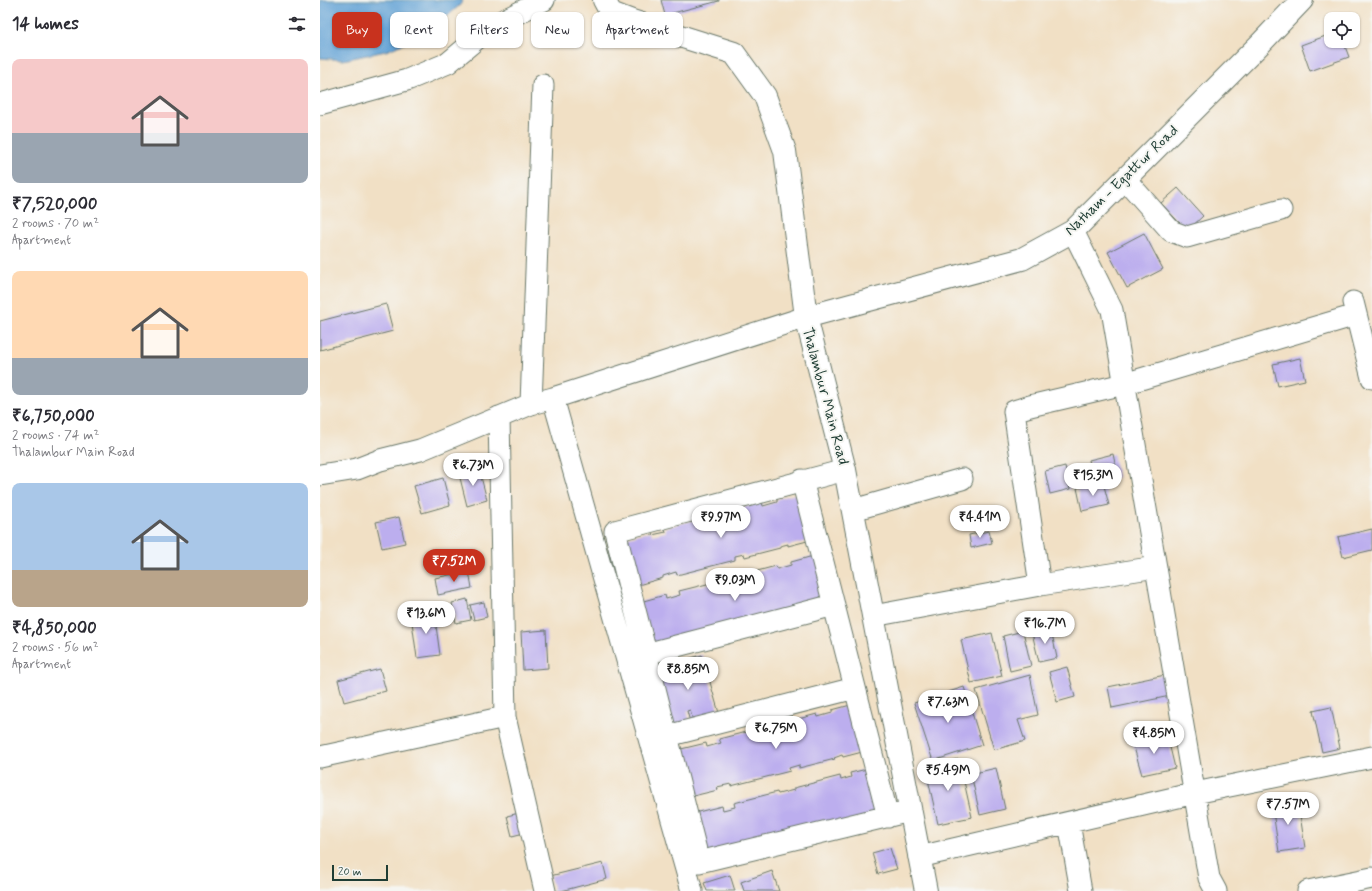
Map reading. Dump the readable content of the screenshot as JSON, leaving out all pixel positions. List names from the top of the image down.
{
  "streets": {
    "street": ["Natham - Egattur Road", "Thalambur Main Road"]
  },
  "crossings": [
    ["Natham - Egattur Road", "Thalambur Main Road"]
  ],
  "scale_bar": "20 m",
  "page": {
    "heading": "14 homes",
    "chip": [
      "Buy",
      "Rent",
      "Filters",
      "New",
      "Apartment"
    ],
    "list": [
      {
        "name": "₹7,520,000",
        "note": "2 rooms · 70 m² · Apartment"
      },
      {
        "name": "₹6,750,000",
        "note": "2 rooms · 74 m² · Thalambur Main Road"
      },
      {
        "name": "₹4,850,000",
        "note": "2 rooms · 56 m² · Apartment"
      }
    ],
    "price": [
      "₹6.73M",
      "₹15.3M",
      "₹9.97M",
      "₹4.41M",
      "₹7.52M",
      "₹9.03M",
      "₹13.6M",
      "₹16.7M",
      "₹8.85M",
      "₹7.63M",
      "₹6.75M",
      "₹4.85M",
      "₹5.49M",
      "₹7.57M"
    ],
    "scale": "20 m"
  }
}
